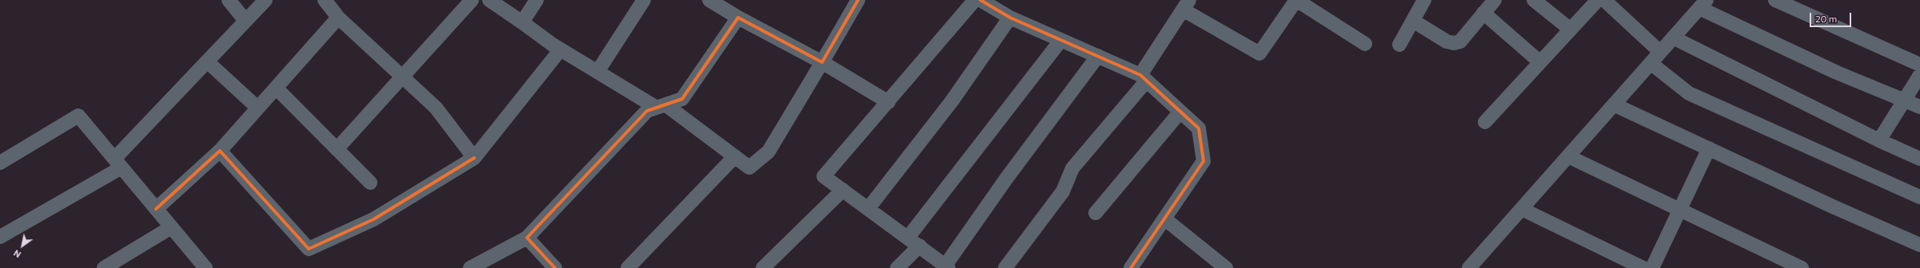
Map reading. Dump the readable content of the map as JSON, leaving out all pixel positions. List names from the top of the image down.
{
  "scale_bar": "20 m",
  "north": "bottom left"
}
